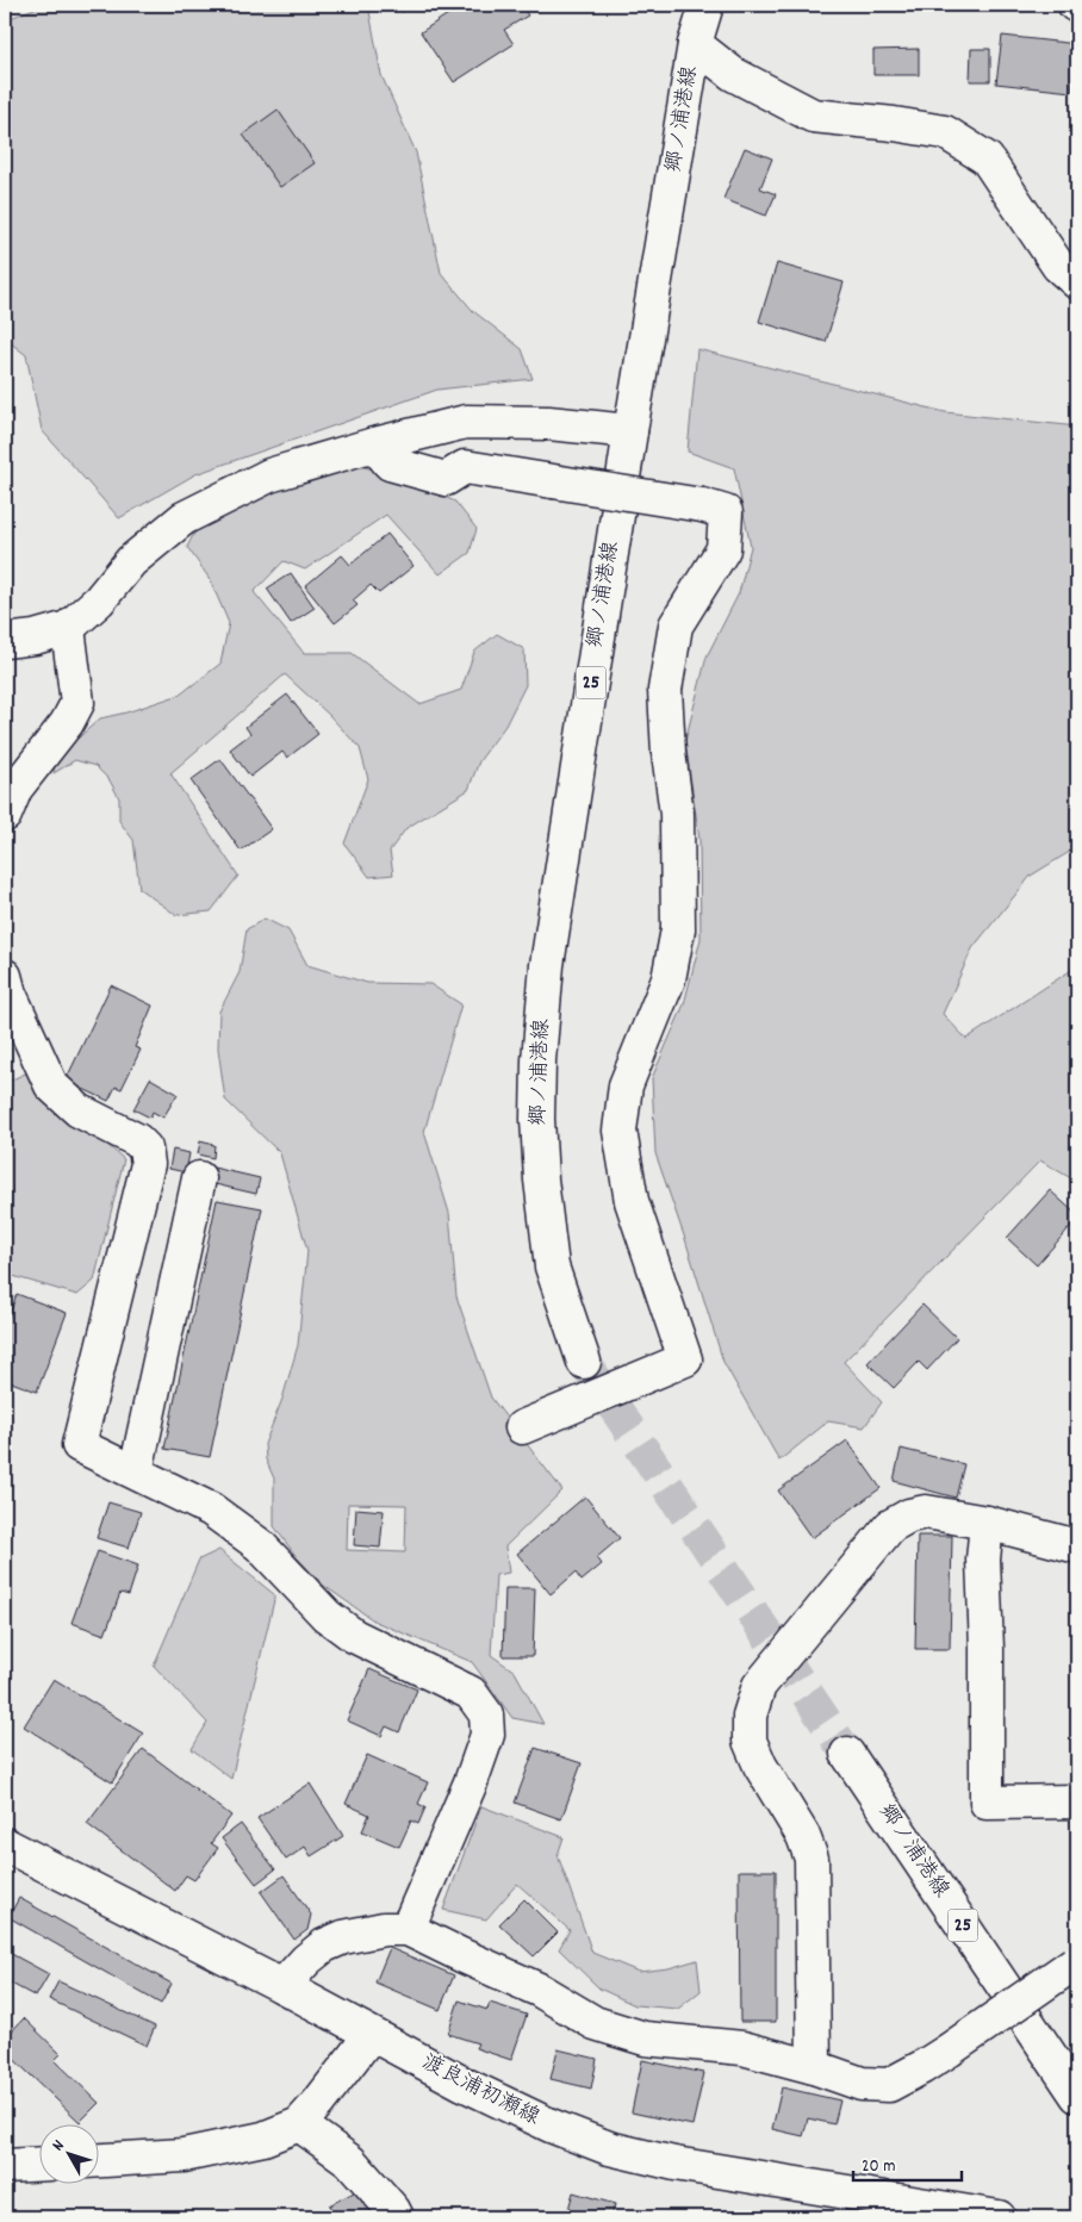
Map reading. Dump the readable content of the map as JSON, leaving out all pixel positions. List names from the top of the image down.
{
  "streets": {
    "street": ["郷ノ浦港線", "25", "渡良浦初瀬線"]
  },
  "scale_bar": "20 m",
  "north": "top left"
}
